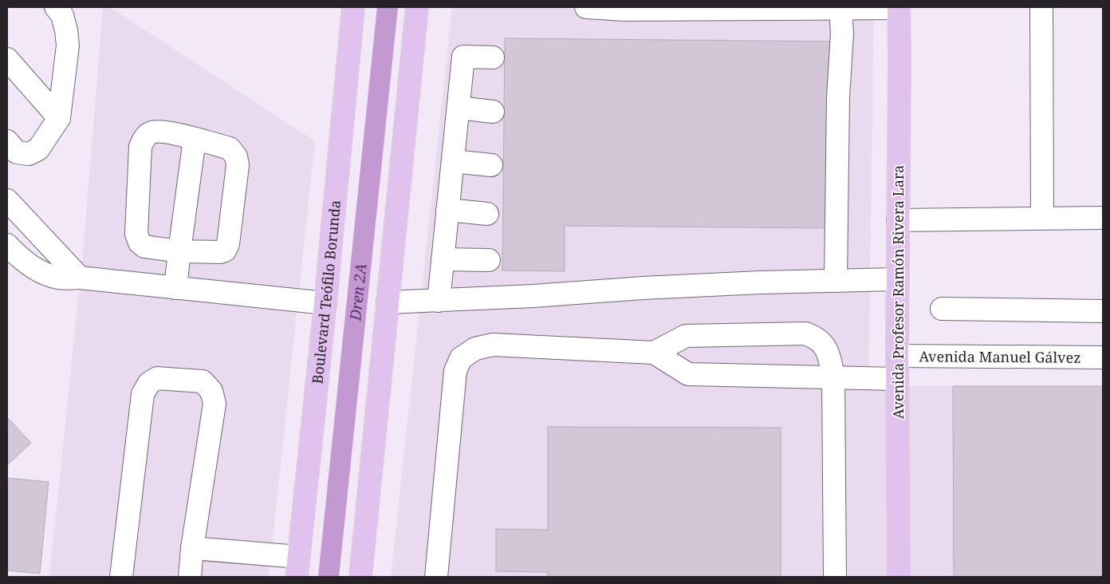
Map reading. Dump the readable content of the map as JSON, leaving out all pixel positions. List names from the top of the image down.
{
  "streets": {
    "main road": ["Boulevard Teófilo Borunda", "Avenida Profesor Ramón Rivera Lara"],
    "street": ["Avenida Manuel Gálvez"]
  },
  "crossings": [
    ["Avenida Profesor Ramón Rivera Lara", "Avenida Manuel Gálvez"]
  ],
  "water": ["Dren 2A"]
}
